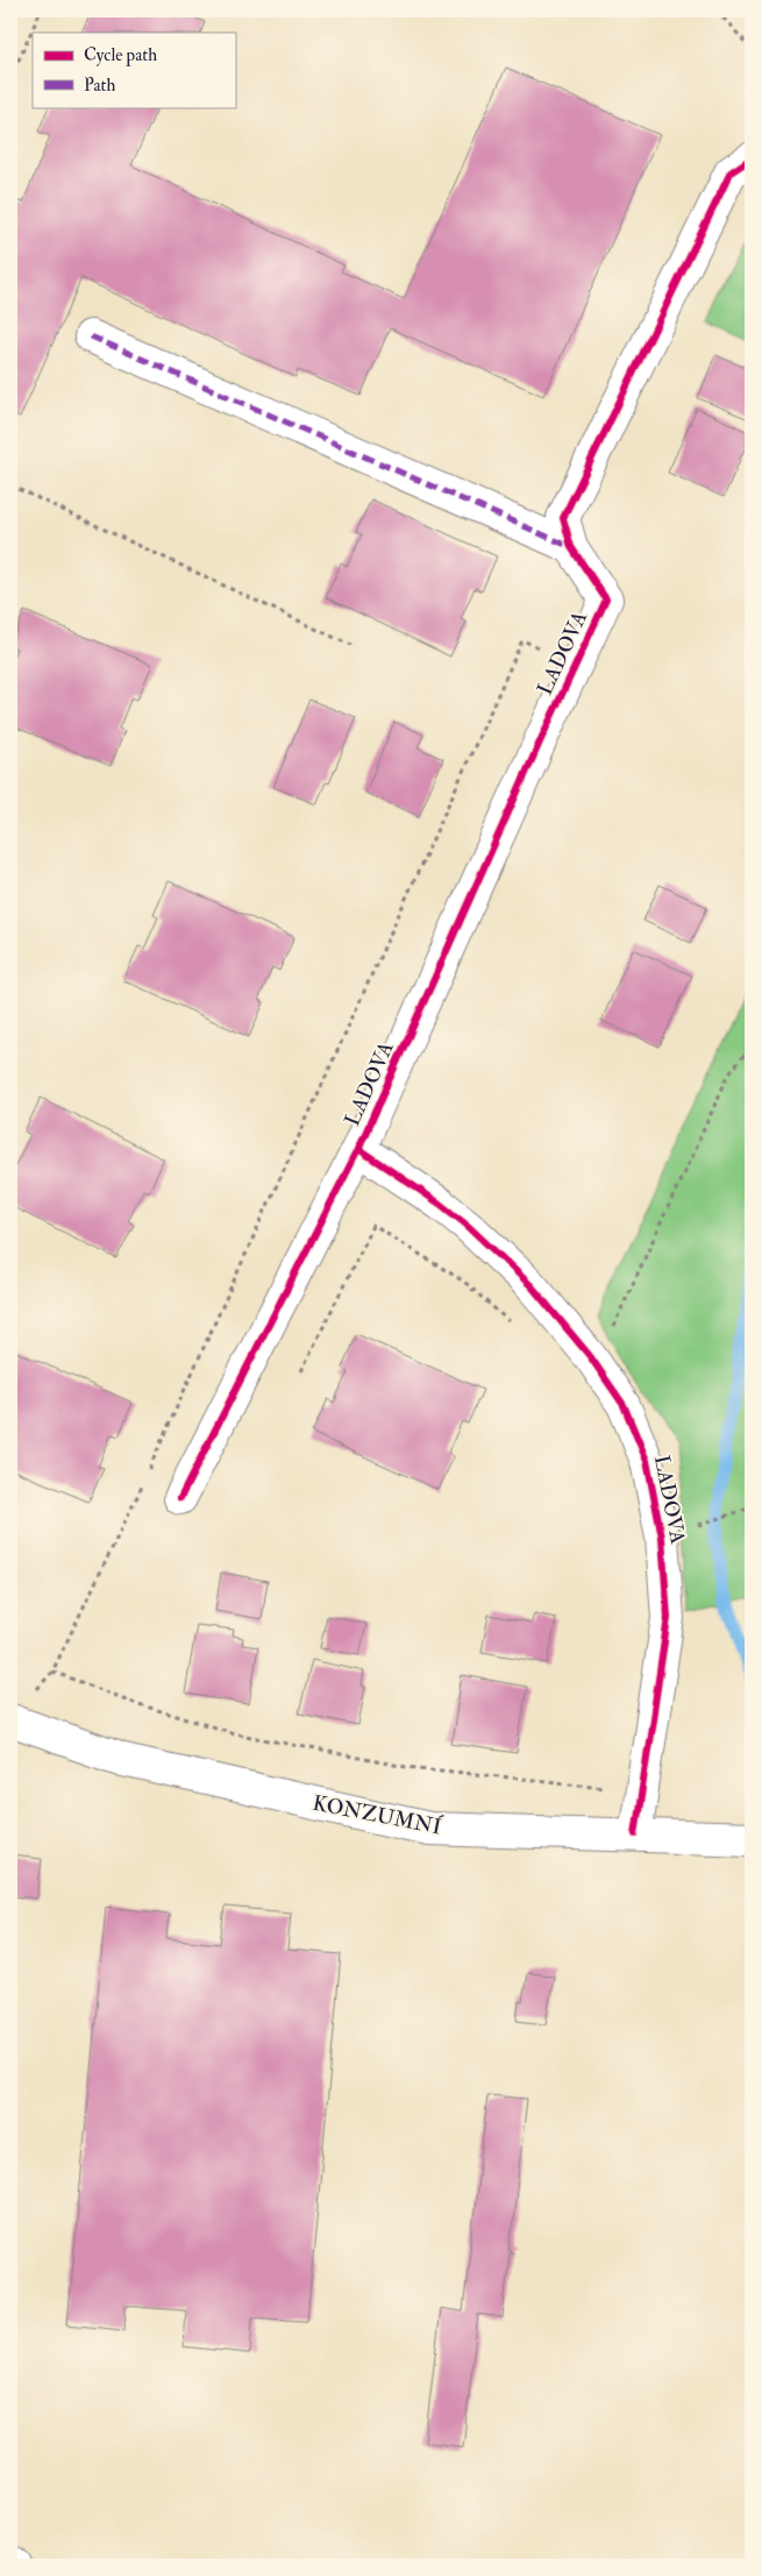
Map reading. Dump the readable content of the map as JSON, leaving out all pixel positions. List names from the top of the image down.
{
  "streets": {
    "street": ["LADOVA", "KONZUMNÍ"]
  },
  "crossings": [
    ["LADOVA", "KONZUMNÍ"]
  ],
  "legend": ["Cycle path", "Path"]
}
